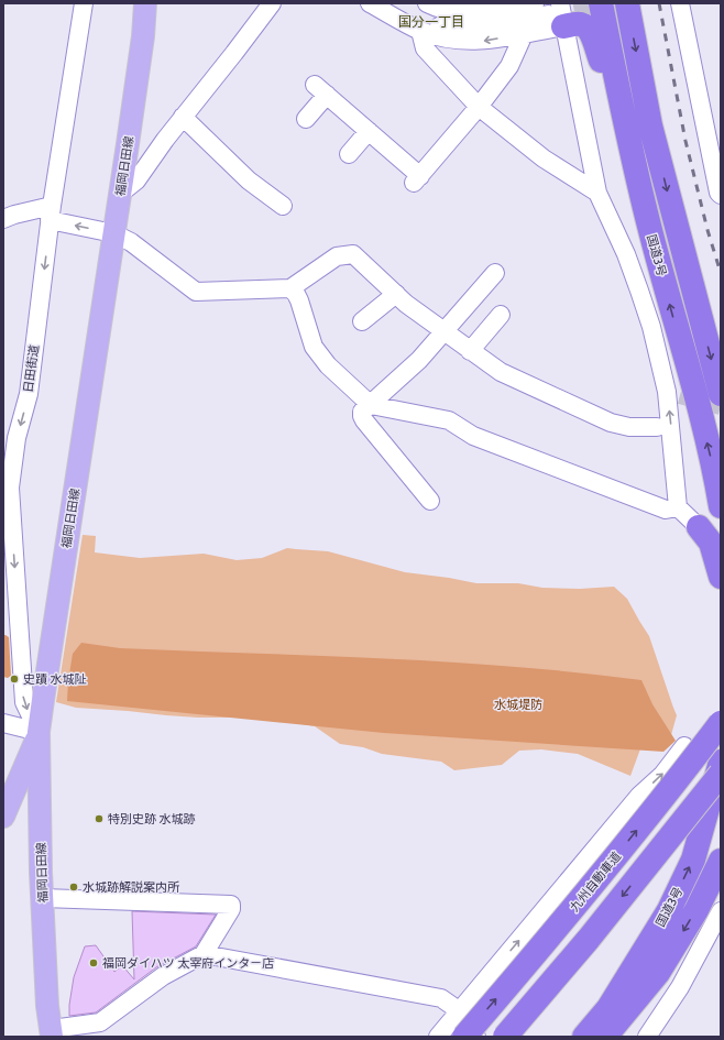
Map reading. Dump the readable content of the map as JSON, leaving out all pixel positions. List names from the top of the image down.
{
  "streets": {
    "highway": ["国道3号", "九州自動車道"],
    "main road": ["福岡日田線"],
    "street": ["日田街道"]
  },
  "crossings": [
    ["福岡日田線", "日田街道"]
  ],
  "one_way": ["日田街道"],
  "districts": ["国分一丁目"],
  "parks": ["水城堤防"],
  "places": [
    "史蹟 水城阯",
    "特別史跡 水城跡",
    "水城跡解説案内所",
    "福岡ダイハツ 太宰府インタ－店"
  ]
}
